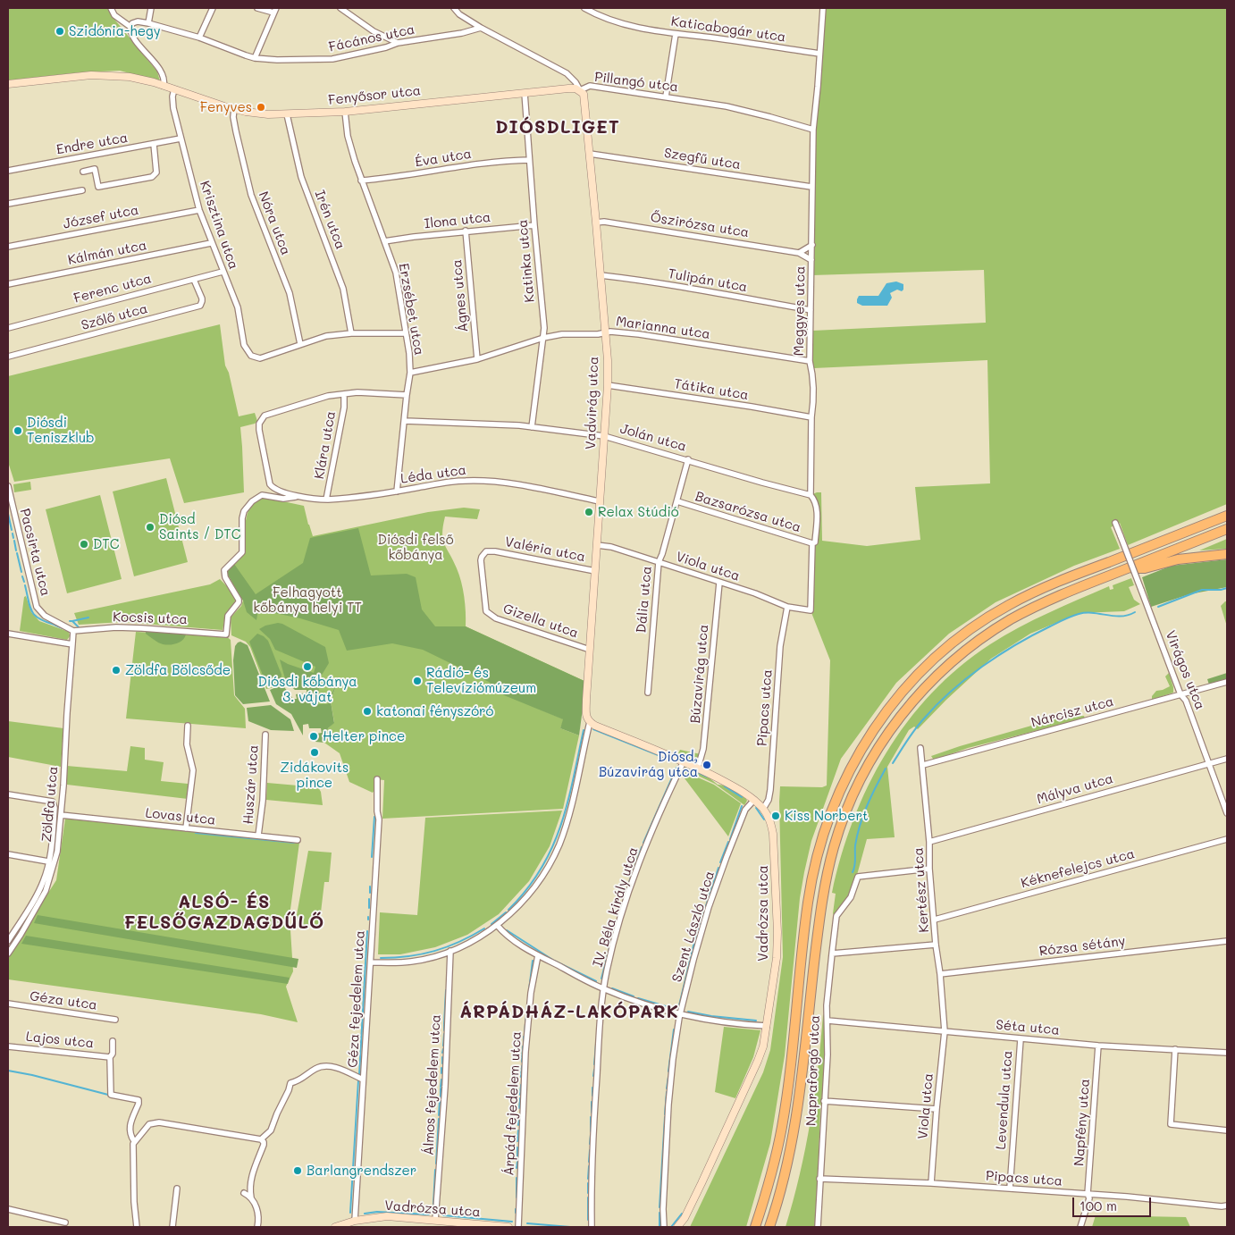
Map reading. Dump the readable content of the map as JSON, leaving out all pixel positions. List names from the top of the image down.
{
  "streets": {
    "street": [
      "Katicabogár utca",
      "Fácános utca",
      "Pillangó utca",
      "Fenyősor utca",
      "Endre utca",
      "Éva utca",
      "Szegfű utca",
      "József utca",
      "Irén utca",
      "Ilona utca",
      "Nóra utca",
      "Krisztina utca",
      "Őszirózsa utca",
      "Kálmán utca",
      "Katinka utca",
      "Tulipán utca",
      "Ferenc utca",
      "Ágnes utca",
      "Erzsébet utca",
      "Meggyes utca",
      "Szőlő utca",
      "Marianna utca",
      "Tátika utca",
      "Vadvirág utca",
      "Jolán utca",
      "Klára utca",
      "Léda utca",
      "Bazsarózsa utca",
      "Valéria utca",
      "Pacsirta utca",
      "Viola utca",
      "Dália utca",
      "Kocsis utca",
      "Gizella utca",
      "Virágos utca",
      "Búzavirág utca",
      "Pipacs utca",
      "Nárcisz utca",
      "Huszár utca",
      "Mályva utca",
      "Zöldfa utca",
      "Lovas utca",
      "Kéknefelejcs utca",
      "Kertész utca",
      "IV. Béla király utca",
      "Vadrózsa utca",
      "Szent László utca",
      "Rózsa sétány",
      "Géza fejedelem utca",
      "Géza utca",
      "Séta utca",
      "Lajos utca",
      "Napraforgó utca",
      "Álmos fejedelem utca",
      "Levendula utca",
      "Árpád fejedelem utca",
      "Napfény utca"
    ]
  },
  "crossings": [
    ["Katicabogár utca", "Meggyes utca"],
    ["Fácános utca", "Pillangó utca"],
    ["Pillangó utca", "Fenyősor utca"],
    ["Pillangó utca", "Meggyes utca"],
    ["Pillangó utca", "Vadvirág utca"],
    ["Fenyősor utca", "Irén utca"],
    ["Fenyősor utca", "Nóra utca"],
    ["Fenyősor utca", "Krisztina utca"],
    ["Fenyősor utca", "Katinka utca"],
    ["Fenyősor utca", "Erzsébet utca"],
    ["Fenyősor utca", "Vadvirág utca"],
    ["Endre utca", "Krisztina utca"],
    ["Éva utca", "Katinka utca"],
    ["Éva utca", "Erzsébet utca"],
    ["Szegfű utca", "Meggyes utca"],
    ["Szegfű utca", "Vadvirág utca"],
    ["József utca", "Krisztina utca"],
    ["Ilona utca", "Katinka utca"],
    ["Ilona utca", "Ágnes utca"],
    ["Ilona utca", "Erzsébet utca"],
    ["Nóra utca", "Krisztina utca"],
    ["Krisztina utca", "Kálmán utca"],
    ["Krisztina utca", "Ferenc utca"],
    ["Őszirózsa utca", "Meggyes utca"],
    ["Őszirózsa utca", "Vadvirág utca"],
    ["Katinka utca", "Marianna utca"],
    ["Katinka utca", "Jolán utca"],
    ["Tulipán utca", "Meggyes utca"],
    ["Tulipán utca", "Vadvirág utca"],
    ["Ferenc utca", "Szőlő utca"],
    ["Ágnes utca", "Marianna utca"],
    ["Erzsébet utca", "Marianna utca"],
    ["Erzsébet utca", "Jolán utca"],
    ["Erzsébet utca", "Léda utca"],
    ["Meggyes utca", "Marianna utca"],
    ["Meggyes utca", "Tátika utca"],
    ["Meggyes utca", "Jolán utca"],
    ["Meggyes utca", "Bazsarózsa utca"],
    ["Meggyes utca", "Viola utca"],
    ["Marianna utca", "Vadvirág utca"],
    ["Tátika utca", "Vadvirág utca"],
    ["Vadvirág utca", "Jolán utca"],
    ["Vadvirág utca", "Léda utca"],
    ["Vadvirág utca", "Valéria utca"],
    ["Vadvirág utca", "Viola utca"],
    ["Vadvirág utca", "Gizella utca"],
    ["Vadvirág utca", "Vadrózsa utca"],
    ["Jolán utca", "Dália utca"],
    ["Klára utca", "Léda utca"],
    ["Léda utca", "Kocsis utca"],
    ["Bazsarózsa utca", "Dália utca"],
    ["Valéria utca", "Gizella utca"],
    ["Pacsirta utca", "Kocsis utca"],
    ["Pacsirta utca", "Zöldfa utca"],
    ["Viola utca", "Dália utca"],
    ["Viola utca", "Búzavirág utca"],
    ["Viola utca", "Pipacs utca"],
    ["Viola utca", "Kertész utca"],
    ["Viola utca", "Séta utca"],
    ["Kocsis utca", "Zöldfa utca"],
    ["Virágos utca", "Nárcisz utca"],
    ["Virágos utca", "Mályva utca"],
    ["Búzavirág utca", "Vadrózsa utca"],
    ["Pipacs utca", "Vadrózsa utca"],
    ["Pipacs utca", "Napraforgó utca"],
    ["Pipacs utca", "Levendula utca"],
    ["Pipacs utca", "Napfény utca"],
    ["Nárcisz utca", "Kertész utca"],
    ["Huszár utca", "Lovas utca"],
    ["Mályva utca", "Kertész utca"],
    ["Zöldfa utca", "Lovas utca"],
    ["Kéknefelejcs utca", "Kertész utca"],
    ["Kertész utca", "Rózsa sétány"],
    ["Kertész utca", "Séta utca"],
    ["Kertész utca", "Napraforgó utca"],
    ["IV. Béla király utca", "Vadrózsa utca"],
    ["Vadrózsa utca", "Szent László utca"],
    ["Vadrózsa utca", "Géza fejedelem utca"],
    ["Vadrózsa utca", "Álmos fejedelem utca"],
    ["Séta utca", "Napraforgó utca"],
    ["Séta utca", "Levendula utca"],
    ["Séta utca", "Napfény utca"]
  ],
  "districts": ["DIÓSDLIGET", "ALSÓ- ÉS FELSŐGAZDAGDŰLŐ", "ÁRPÁDHÁZ-LAKÓPARK"],
  "parks": ["Diósdi felső kőbánya", "Felhagyott kőbánya helyi TT"],
  "places": [
    "Szidónia-hegy",
    "Fenyves",
    "Diósdi Teniszklub",
    "Relax Stúdió",
    "Diósd Saints / DTC",
    "DTC",
    "Diósdi kőbánya 3. vájat",
    "Zöldfa Bölcsőde",
    "Rádió- és Televíziómúzeum",
    "katonai fényszóró",
    "Helter pince",
    "Zidákovits pince",
    "Diósd, Búzavirág utca",
    "Kiss Norbert",
    "Barlangrendszer"
  ],
  "scale_bar": "100 m"
}
